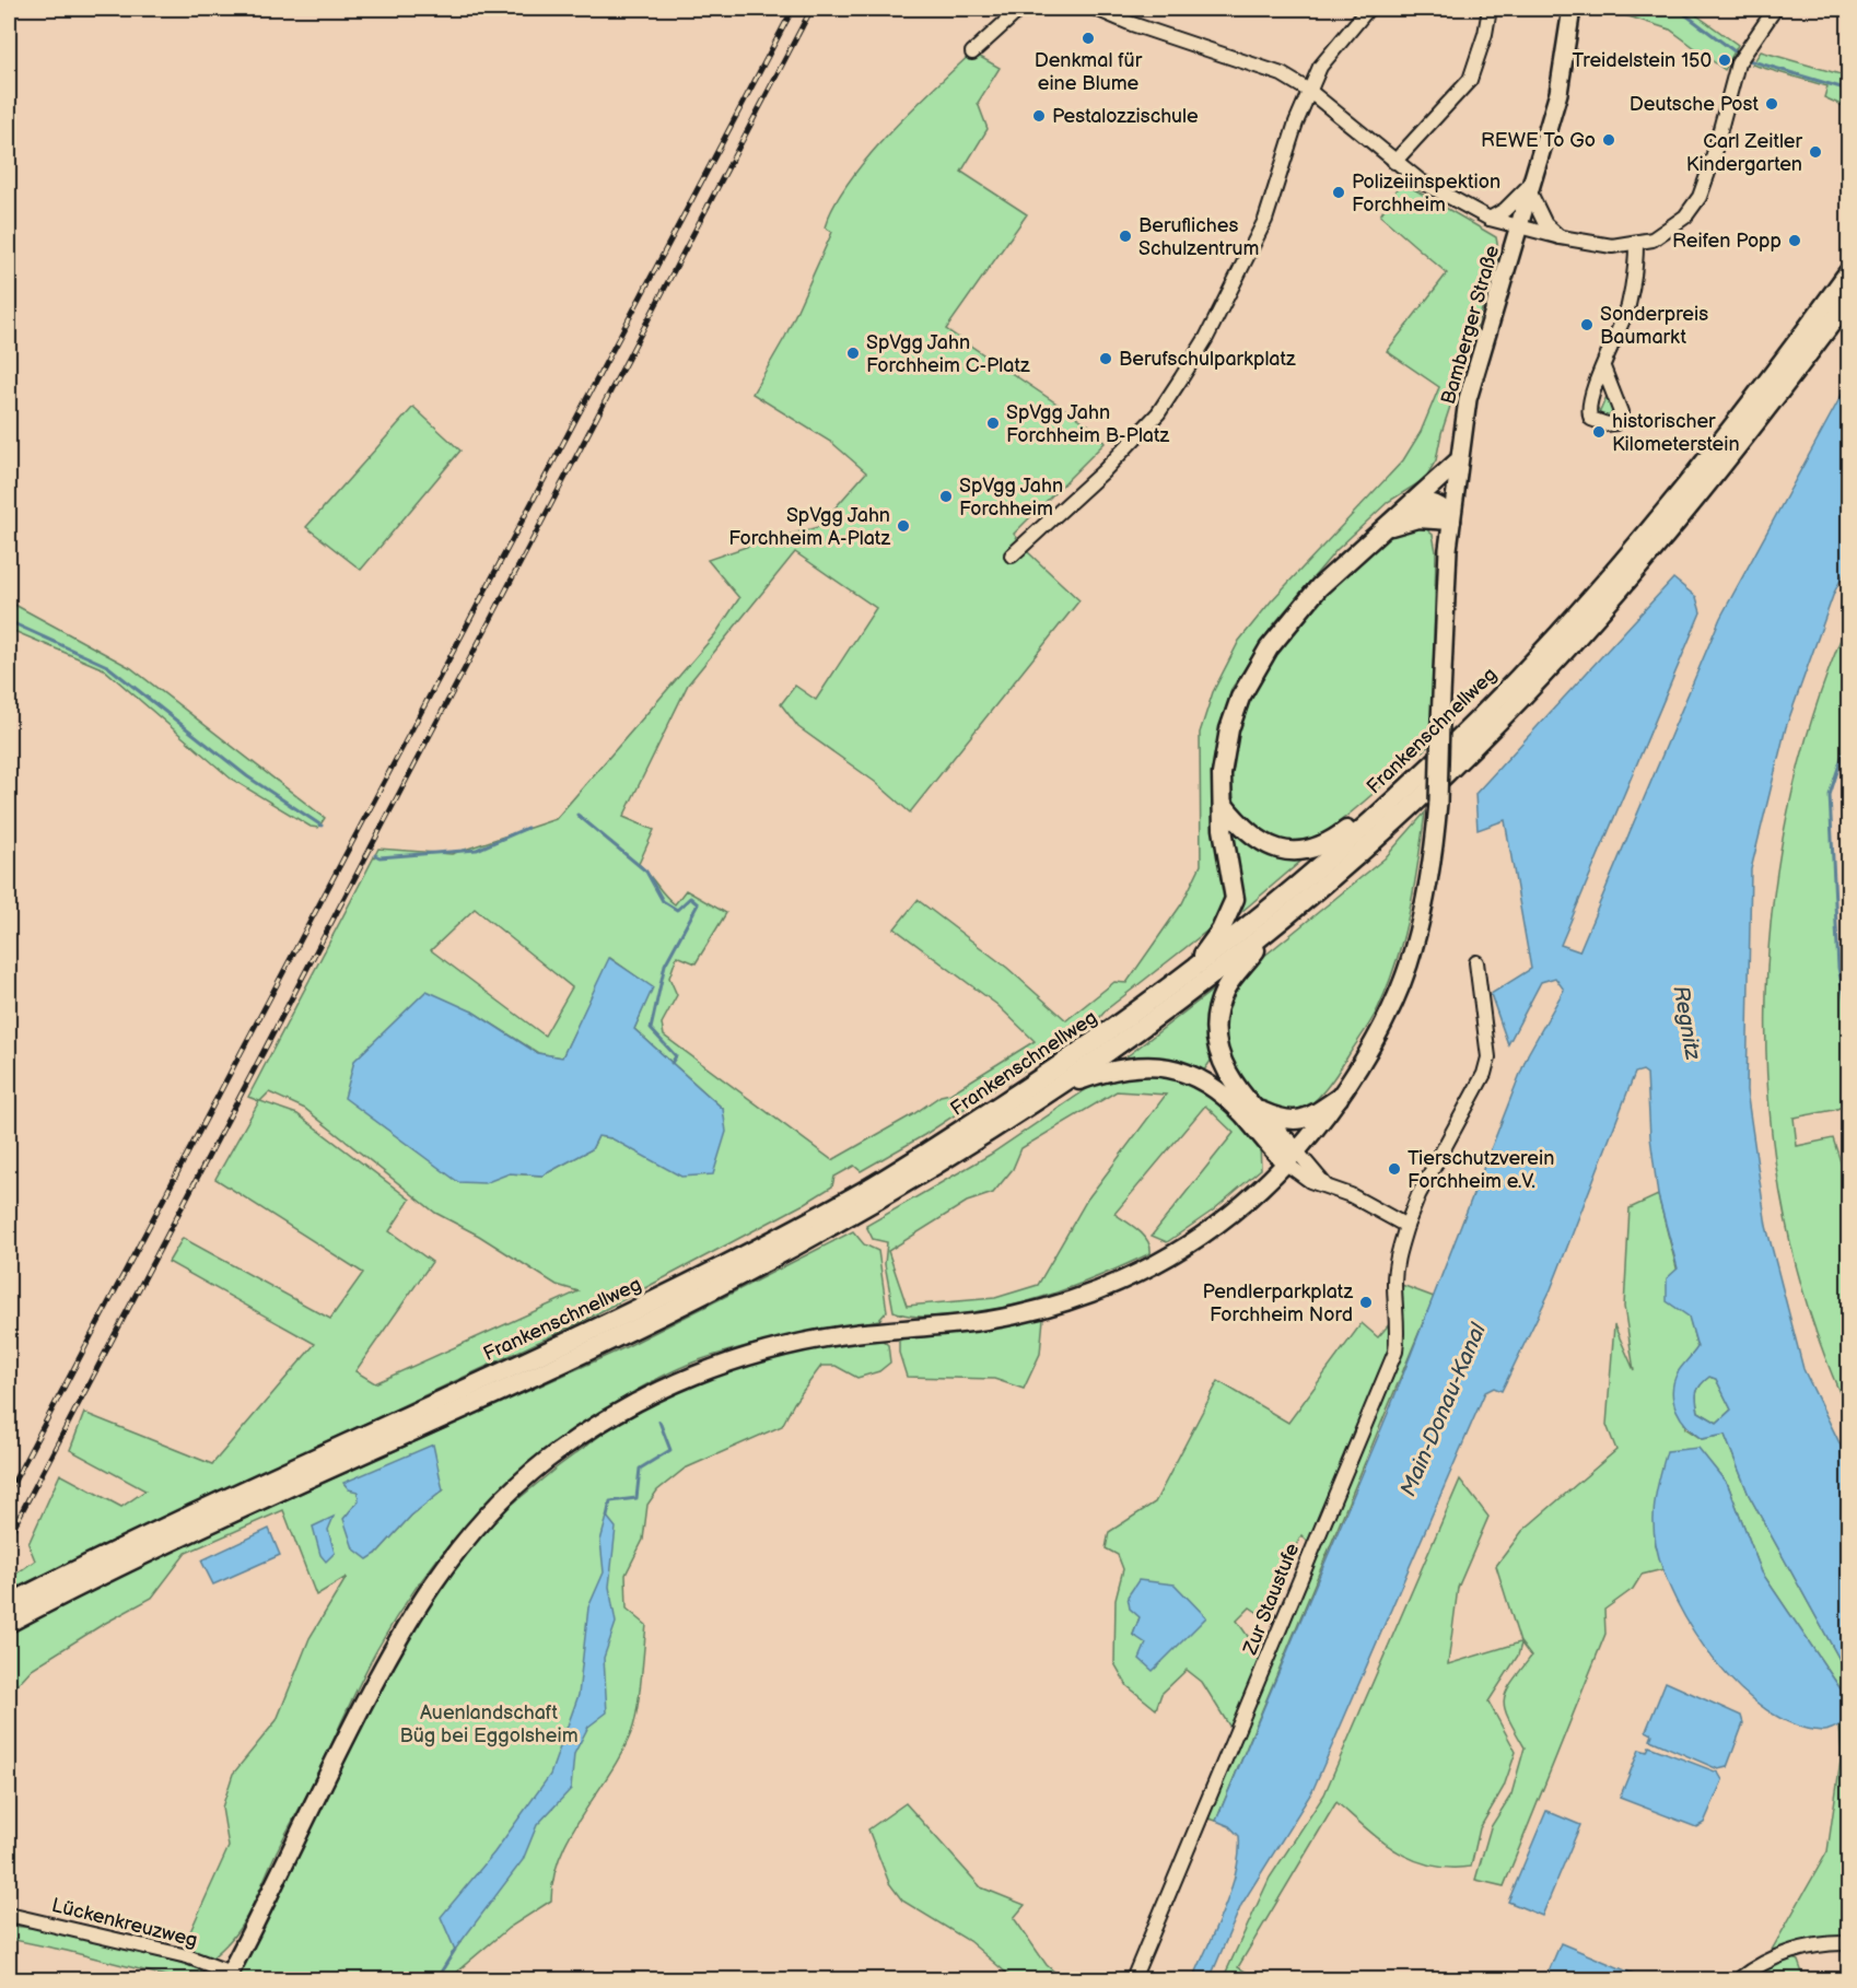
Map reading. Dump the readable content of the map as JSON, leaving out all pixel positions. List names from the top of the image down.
{
  "streets": {
    "highway": ["Frankenschnellweg"],
    "main road": ["Bamberger Straße"],
    "street": ["Zur Staustufe", "Lückenkreuzweg"]
  },
  "crossings": [
    ["Bamberger Straße", "Lückenkreuzweg"]
  ],
  "water": ["Regnitz", "Main-Donau-Kanal"],
  "parks": ["Auenlandschaft Büg bei Eggolsheim"],
  "places": [
    "Denkmal für eine Blume",
    "Treidelstein 150",
    "Deutsche Post",
    "Pestalozzischule",
    "REWE To Go",
    "Carl Zeitler Kindergarten",
    "Polizeiinspektion Forchheim",
    "Berufliches Schulzentrum",
    "Reifen Popp",
    "Sonderpreis Baumarkt",
    "SpVgg Jahn Forchheim C-Platz",
    "Berufschulparkplatz",
    "SpVgg Jahn Forchheim B-Platz",
    "historischer Kilometerstein",
    "SpVgg Jahn Forchheim",
    "SpVgg Jahn Forchheim A-Platz",
    "Tierschutzverein Forchheim e.V.",
    "Pendlerparkplatz Forchheim Nord"
  ]
}
